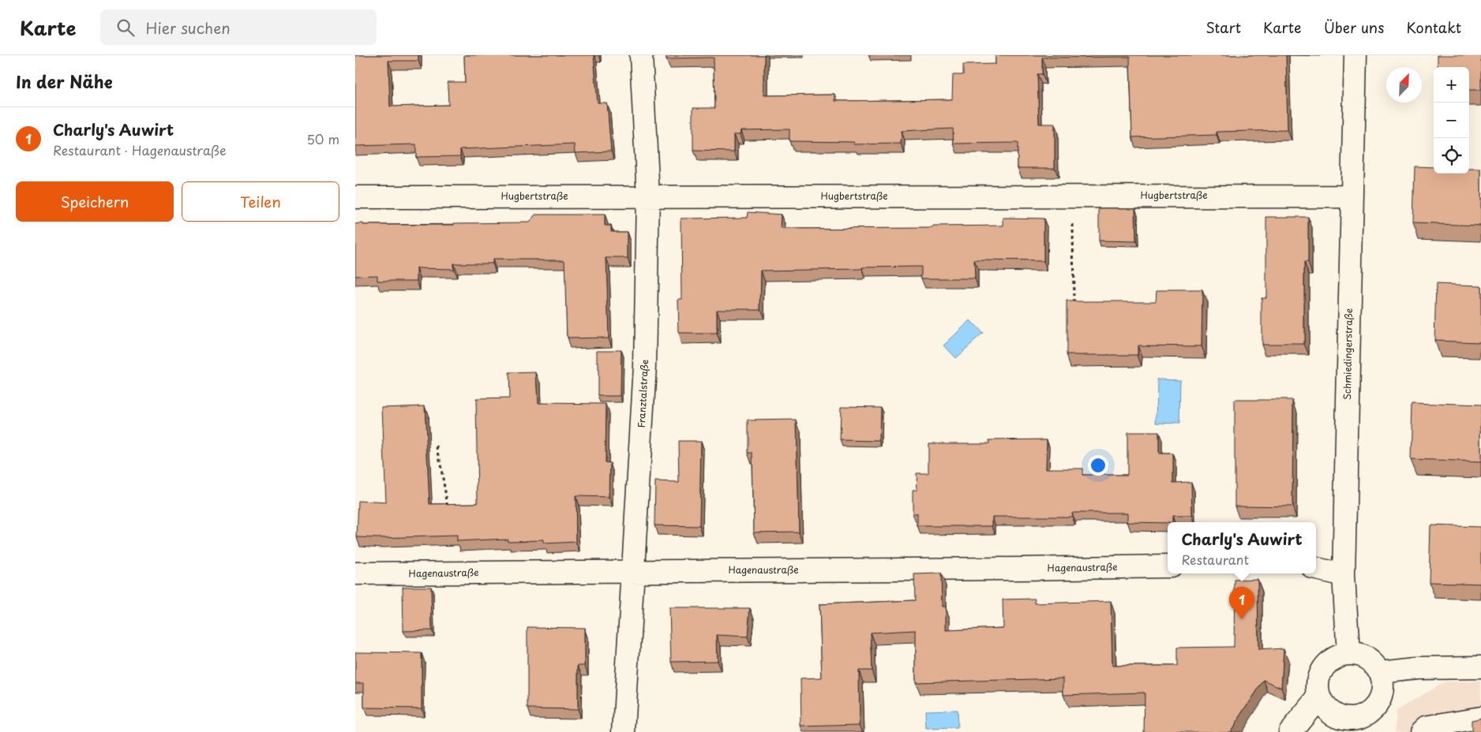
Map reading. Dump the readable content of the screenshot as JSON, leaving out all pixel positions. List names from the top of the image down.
{
  "streets": {
    "street": [
      "Hugbertstraße",
      "Schmiedingerstraße",
      "Franztalstraße",
      "Hagenaustraße"
    ]
  },
  "crossings": [
    ["Hugbertstraße", "Schmiedingerstraße"],
    ["Hugbertstraße", "Franztalstraße"],
    ["Franztalstraße", "Hagenaustraße"]
  ],
  "north": "top right",
  "page": {
    "header": "Karte",
    "search": "Hier suchen",
    "nav": [
      "Start",
      "Karte",
      "Über uns",
      "Kontakt"
    ],
    "heading": "In der Nähe",
    "map_buttons": ["+", "−"],
    "list": [
      {
        "mark": "1",
        "name": "Charly's Auwirt",
        "note": "Restaurant · Hagenaustraße",
        "value": "50 m"
      }
    ],
    "buttons": ["Speichern", "Teilen"],
    "popup": ["Charly's Auwirt", "Restaurant"],
    "pins": "1"
  }
}
